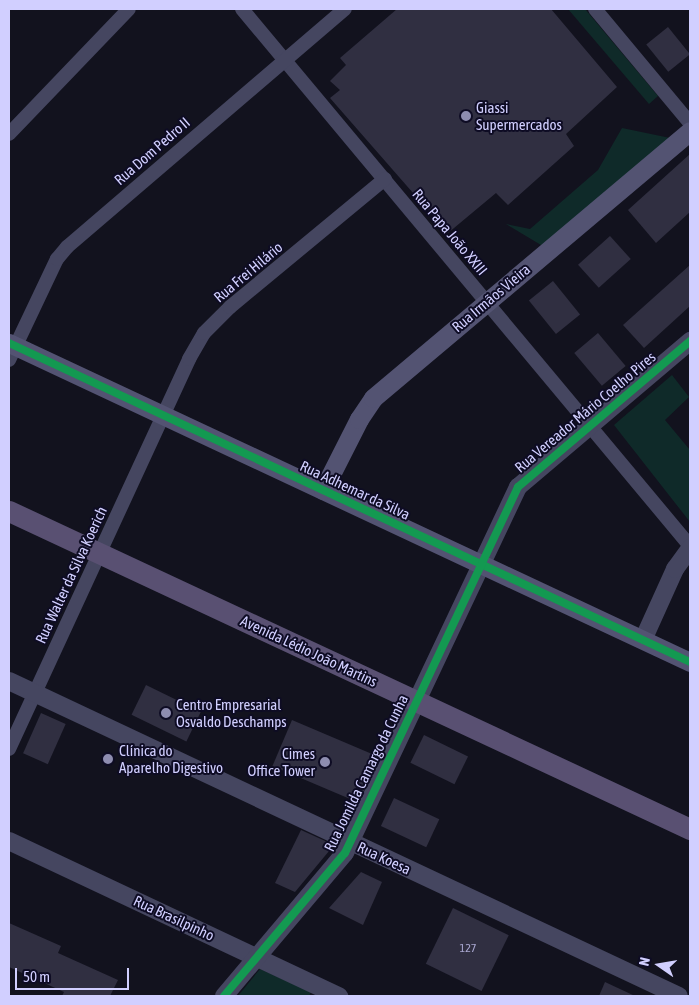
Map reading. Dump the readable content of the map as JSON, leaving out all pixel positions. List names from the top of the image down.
{
  "streets": {
    "main road": ["Rua Irmãos Vieira", "Rua Adhemar da Silva", "Avenida Lédio João Martins"],
    "street": [
      "Rua Dom Pedro II",
      "Rua Papa João XXIII",
      "Rua Frei Hilário",
      "Rua Vereador Mário Coelho Pires",
      "Rua Walter da Silva Koerich",
      "Rua Jomilda Camargo da Cunha",
      "Rua Koesa",
      "Rua Brasilpinho"
    ]
  },
  "crossings": [
    ["Rua Dom Pedro II", "Rua Papa João XXIII"],
    ["Rua Dom Pedro II", "Rua Adhemar da Silva"],
    ["Rua Papa João XXIII", "Rua Frei Hilário"],
    ["Rua Papa João XXIII", "Rua Irmãos Vieira"],
    ["Rua Papa João XXIII", "Rua Vereador Mário Coelho Pires"],
    ["Rua Frei Hilário", "Rua Adhemar da Silva"],
    ["Rua Frei Hilário", "Rua Walter da Silva Koerich"],
    ["Rua Irmãos Vieira", "Rua Adhemar da Silva"],
    ["Rua Vereador Mário Coelho Pires", "Rua Adhemar da Silva"],
    ["Rua Vereador Mário Coelho Pires", "Rua Jomilda Camargo da Cunha"],
    ["Rua Adhemar da Silva", "Rua Walter da Silva Koerich"],
    ["Rua Adhemar da Silva", "Rua Jomilda Camargo da Cunha"],
    ["Rua Walter da Silva Koerich", "Avenida Lédio João Martins"],
    ["Rua Walter da Silva Koerich", "Rua Koesa"],
    ["Avenida Lédio João Martins", "Rua Jomilda Camargo da Cunha"],
    ["Rua Jomilda Camargo da Cunha", "Rua Koesa"],
    ["Rua Jomilda Camargo da Cunha", "Rua Brasilpinho"]
  ],
  "places": [
    "Giassi Supermercados",
    "Centro Empresarial Osvaldo Deschamps",
    "Clínica do Aparelho Digestivo",
    "Cimes Office Tower"
  ],
  "house_numbers": ["127"],
  "scale_bar": "50 m",
  "north": "left"
}
